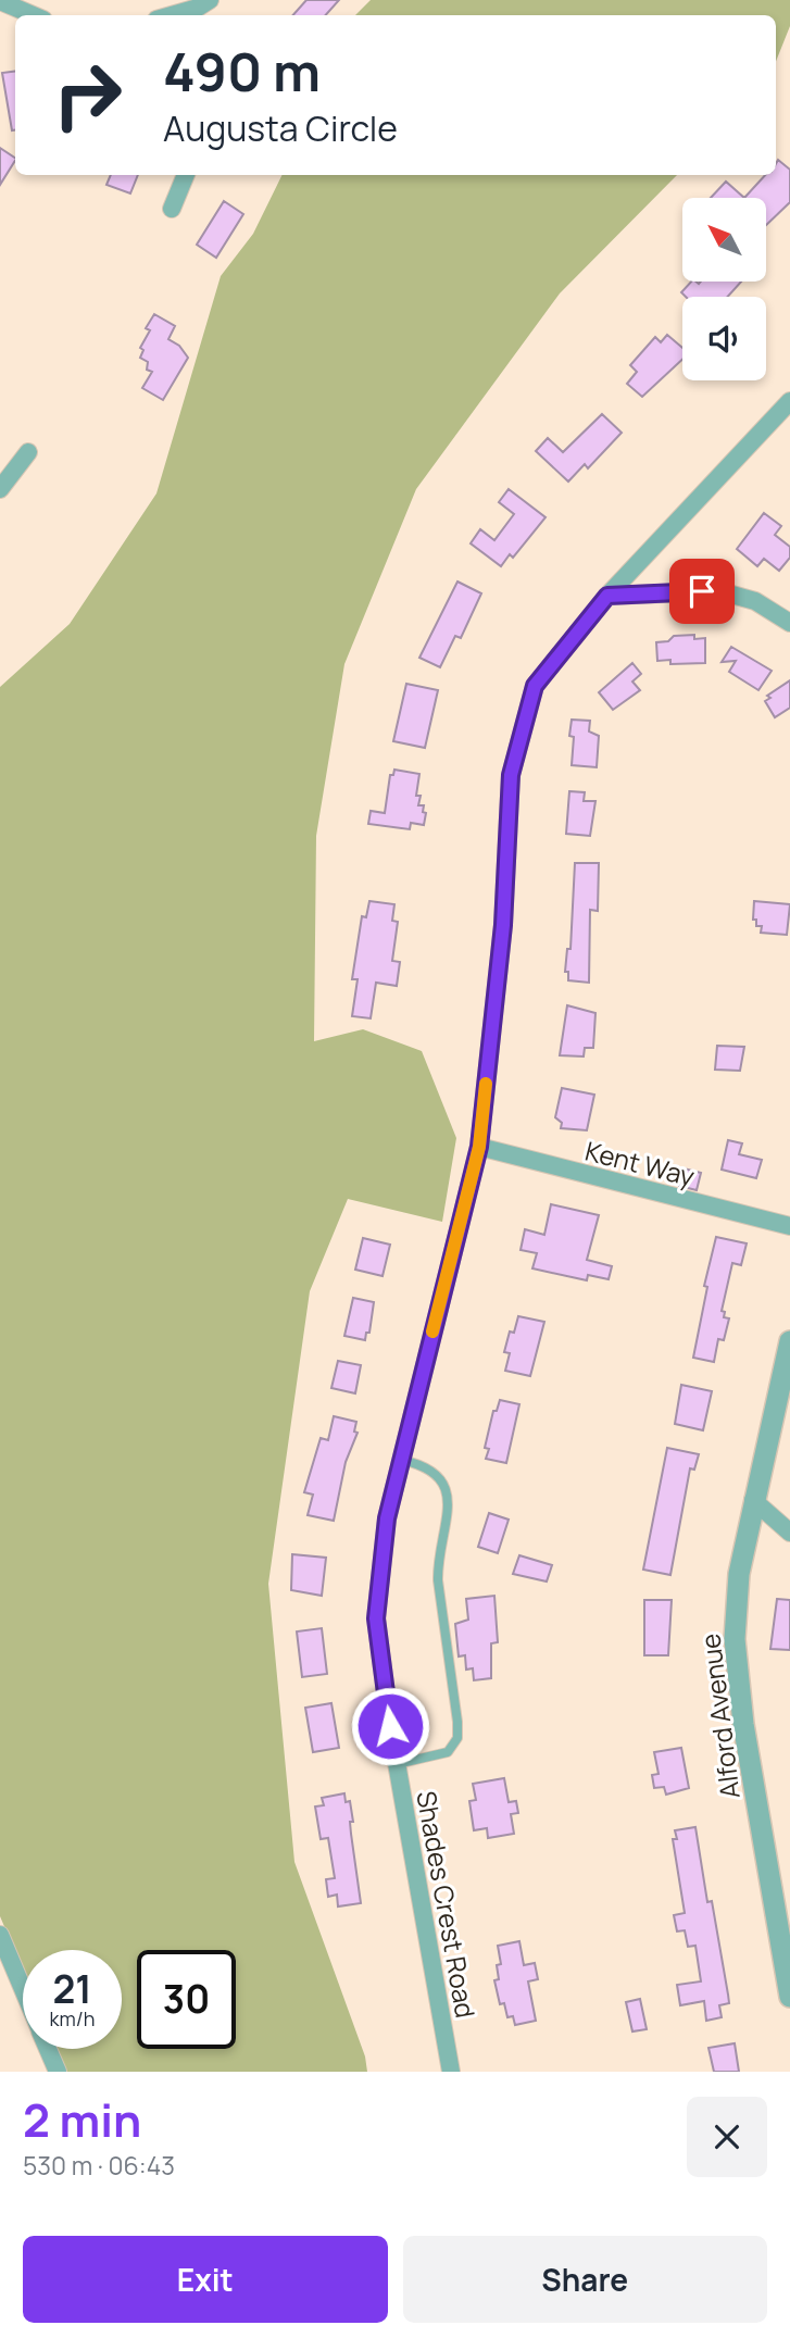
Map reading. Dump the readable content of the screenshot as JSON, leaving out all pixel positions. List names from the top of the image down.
{
  "streets": {
    "street": ["Kent Way", "Alford Avenue", "Shades Crest Road"]
  },
  "crossings": [
    ["Kent Way", "Shades Crest Road"]
  ],
  "north": "top left",
  "page": {
    "turn": ["490 m", "Augusta Circle"],
    "speed": "21 km/h",
    "limit": "30",
    "heading": ["2 min", "530 m · 06:43"],
    "buttons": ["Exit", "Share"]
  }
}
